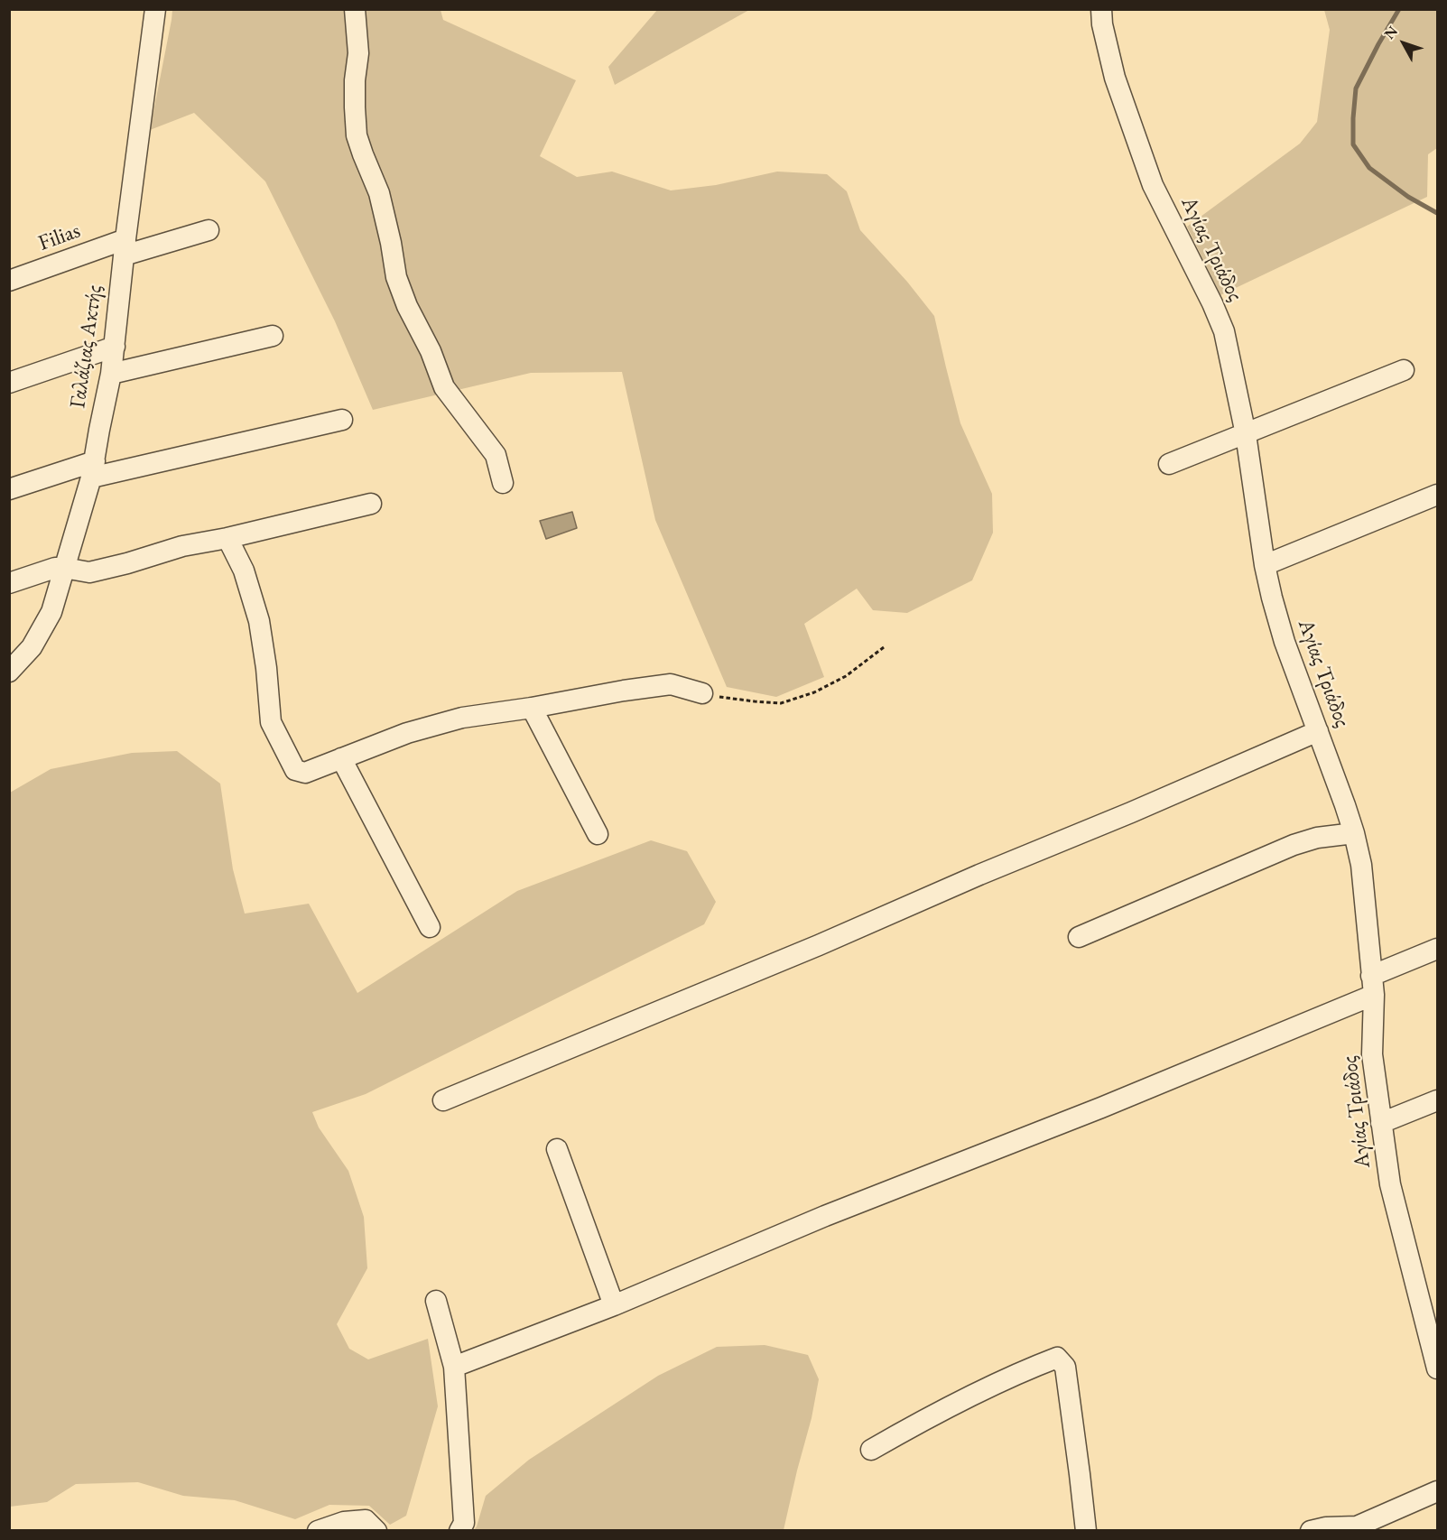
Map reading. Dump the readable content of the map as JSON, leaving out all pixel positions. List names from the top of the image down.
{
  "streets": {
    "street": ["Filias", "Αγίας Τριάδος", "Γαλάζιας Ακτής"]
  },
  "crossings": [
    ["Filias", "Γαλάζιας Ακτής"]
  ],
  "north": "top left"
}
